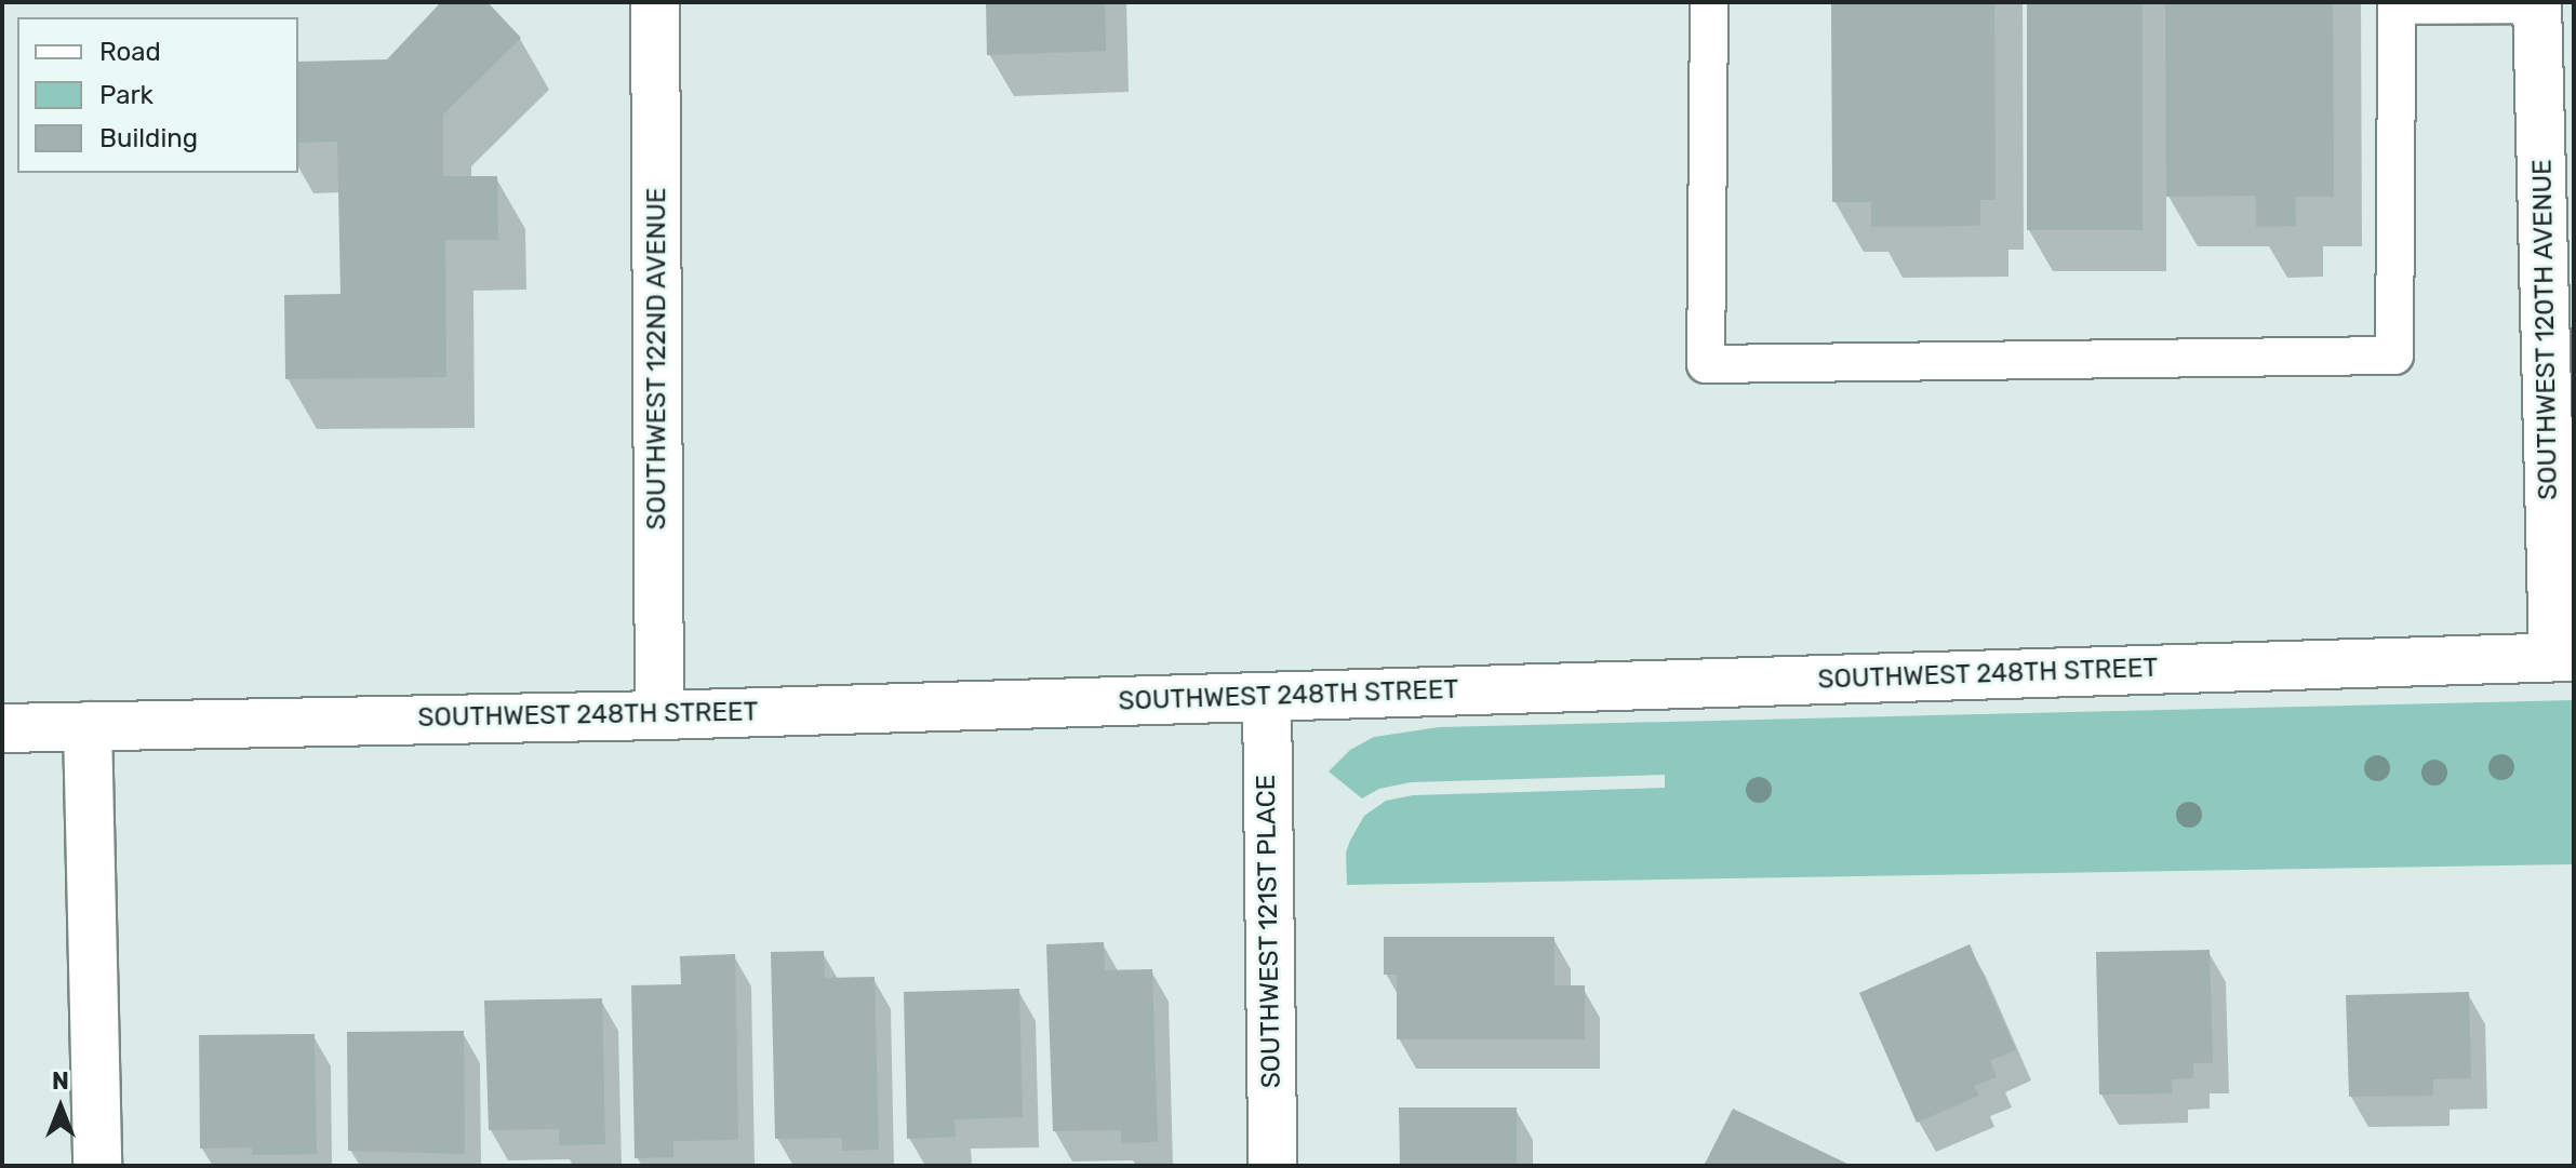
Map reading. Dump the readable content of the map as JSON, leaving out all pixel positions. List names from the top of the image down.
{
  "streets": {
    "street": [
      "SOUTHWEST 120TH AVENUE",
      "SOUTHWEST 122ND AVENUE",
      "SOUTHWEST 248TH STREET",
      "SOUTHWEST 121ST PLACE"
    ]
  },
  "crossings": [
    ["SOUTHWEST 120TH AVENUE", "SOUTHWEST 248TH STREET"],
    ["SOUTHWEST 122ND AVENUE", "SOUTHWEST 248TH STREET"],
    ["SOUTHWEST 248TH STREET", "SOUTHWEST 121ST PLACE"]
  ],
  "legend": ["Road", "Park", "Building"],
  "north": "top"
}
